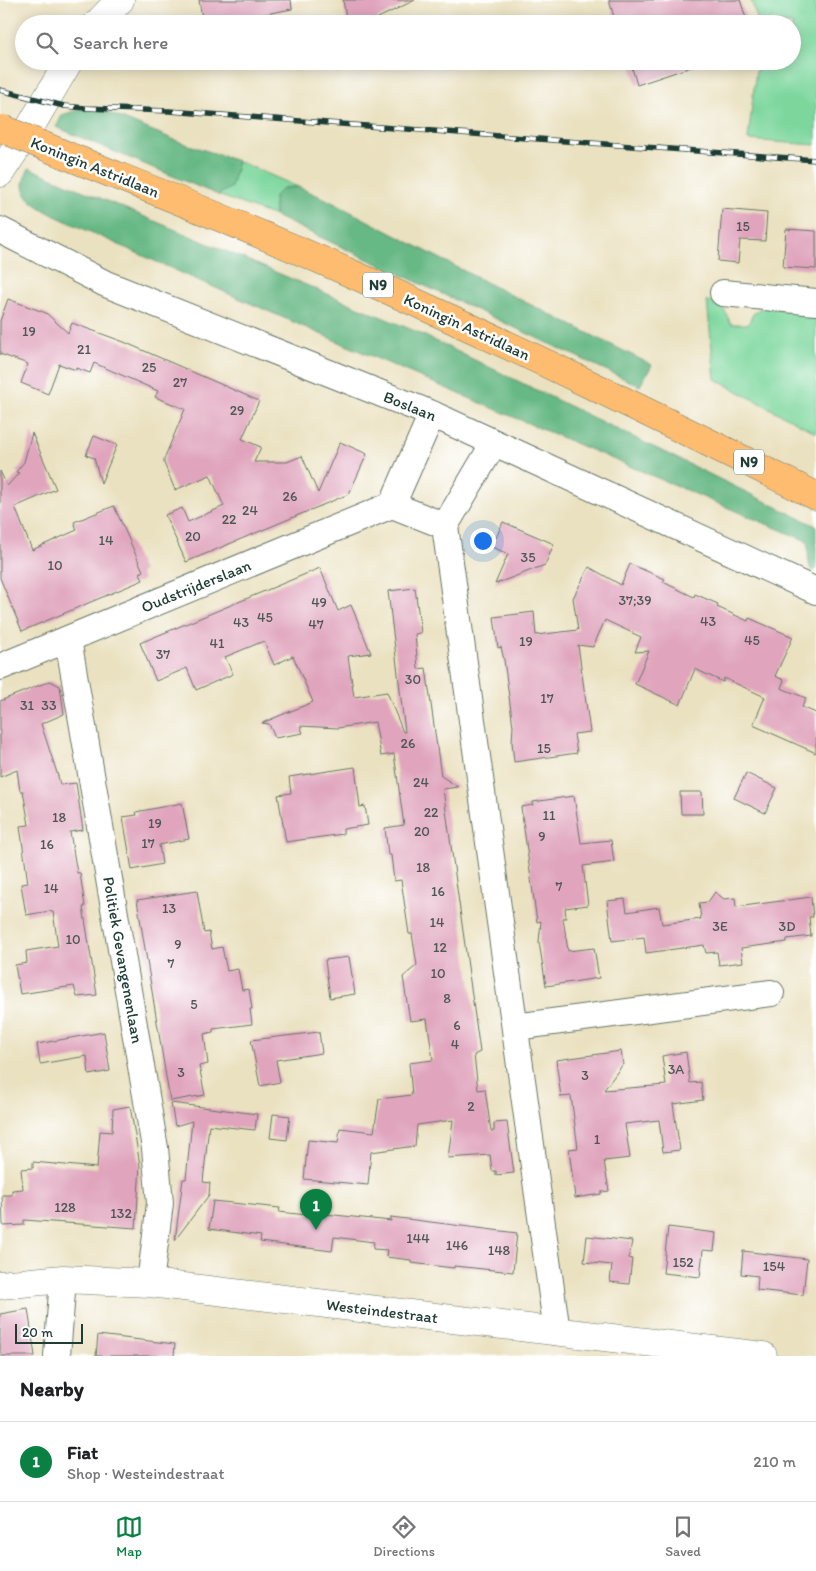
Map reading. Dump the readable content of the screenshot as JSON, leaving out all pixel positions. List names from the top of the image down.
{
  "streets": {
    "main road": ["Koningin Astridlaan", "N9"],
    "street": [
      "Boslaan",
      "Oudstrijderslaan",
      "Politiek Gevangenenlaan",
      "Westeindestraat"
    ]
  },
  "crossings": [
    ["Oudstrijderslaan", "Politiek Gevangenenlaan"],
    ["Politiek Gevangenenlaan", "Westeindestraat"]
  ],
  "house_numbers": [
    "15",
    "19",
    "21",
    "25",
    "27",
    "29",
    "26",
    "24",
    "22",
    "20",
    "14",
    "35",
    "10",
    "37;39",
    "49",
    "45",
    "43",
    "43",
    "47",
    "45",
    "19",
    "41",
    "37",
    "30",
    "17",
    "31",
    "33",
    "26",
    "15",
    "24",
    "22",
    "11",
    "18",
    "19",
    "20",
    "9",
    "17",
    "16",
    "18",
    "7",
    "14",
    "16",
    "13",
    "14",
    "3E",
    "3D",
    "10",
    "9",
    "12",
    "7",
    "10",
    "8",
    "5",
    "6",
    "4",
    "3A",
    "3",
    "3",
    "2",
    "1",
    "128",
    "132",
    "144",
    "146",
    "148",
    "152",
    "154"
  ],
  "scale_bar": "20 m",
  "page": {
    "search": "Search here",
    "pins": "1",
    "scale": "20 m",
    "heading": "Nearby",
    "list": [
      {
        "mark": "1",
        "name": "Fiat",
        "note": "Shop · Westeindestraat",
        "value": "210 m"
      }
    ],
    "nav": ["Map", "Directions", "Saved"]
  }
}
